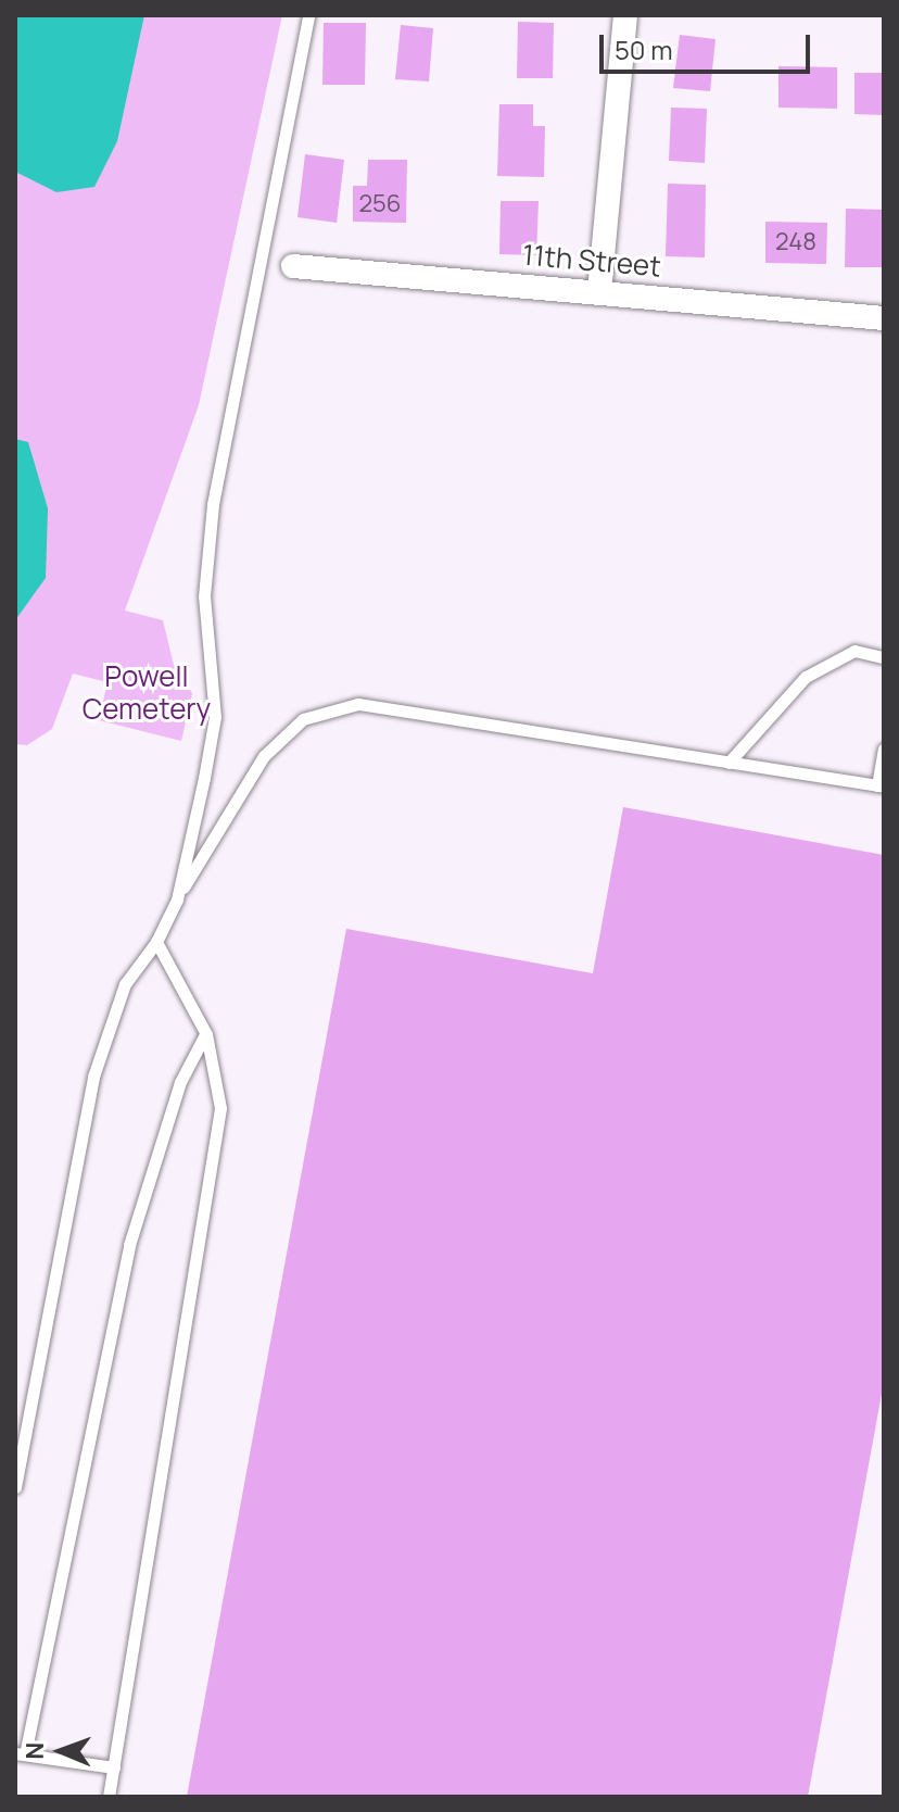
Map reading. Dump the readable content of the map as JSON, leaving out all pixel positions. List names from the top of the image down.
{
  "streets": {
    "street": ["11th Street"]
  },
  "parks": ["Powell Cemetery"],
  "house_numbers": ["256", "248"],
  "scale_bar": "50 m",
  "north": "left"
}
